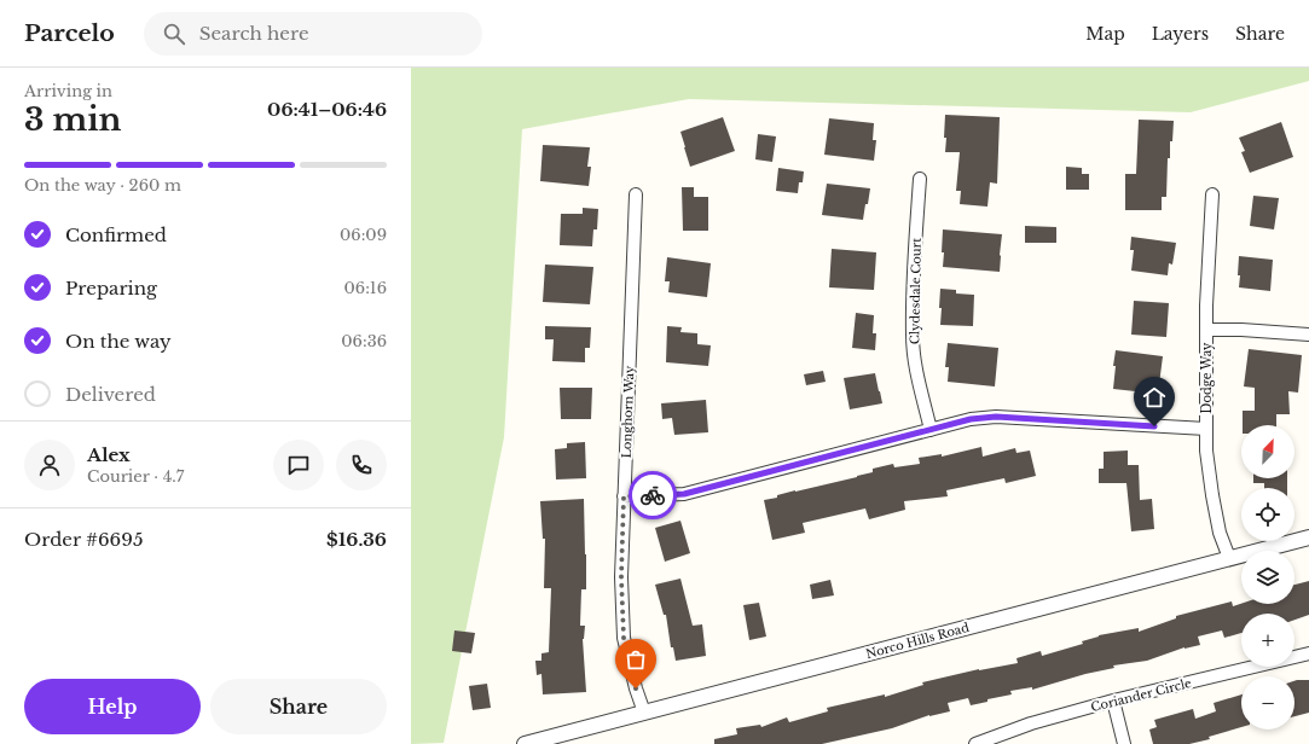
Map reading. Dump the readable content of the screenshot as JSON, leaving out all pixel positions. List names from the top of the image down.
{
  "streets": {
    "street": [
      "Clydesdale Court",
      "Dodge Way",
      "Longhorn Way",
      "Norco Hills Road",
      "Coriander Circle"
    ]
  },
  "crossings": [
    ["Dodge Way", "Norco Hills Road"],
    ["Longhorn Way", "Norco Hills Road"]
  ],
  "north": "top right",
  "page": {
    "header": "Parcelo",
    "search": "Search here",
    "nav": ["Map", "Layers", "Share"],
    "heading": ["3 min", "Arriving in", "06:41–06:46"],
    "panel": [
      "Alex",
      "Courier · 4.7",
      "Order #6695",
      "$16.36"
    ],
    "bar": "On the way · 260 m",
    "list": [
      ["Confirmed", "06:09"],
      ["Preparing", "06:16"],
      ["On the way", "06:36"],
      "Delivered"
    ],
    "map_buttons": ["+", "−"],
    "buttons": ["Help", "Share"]
  }
}
